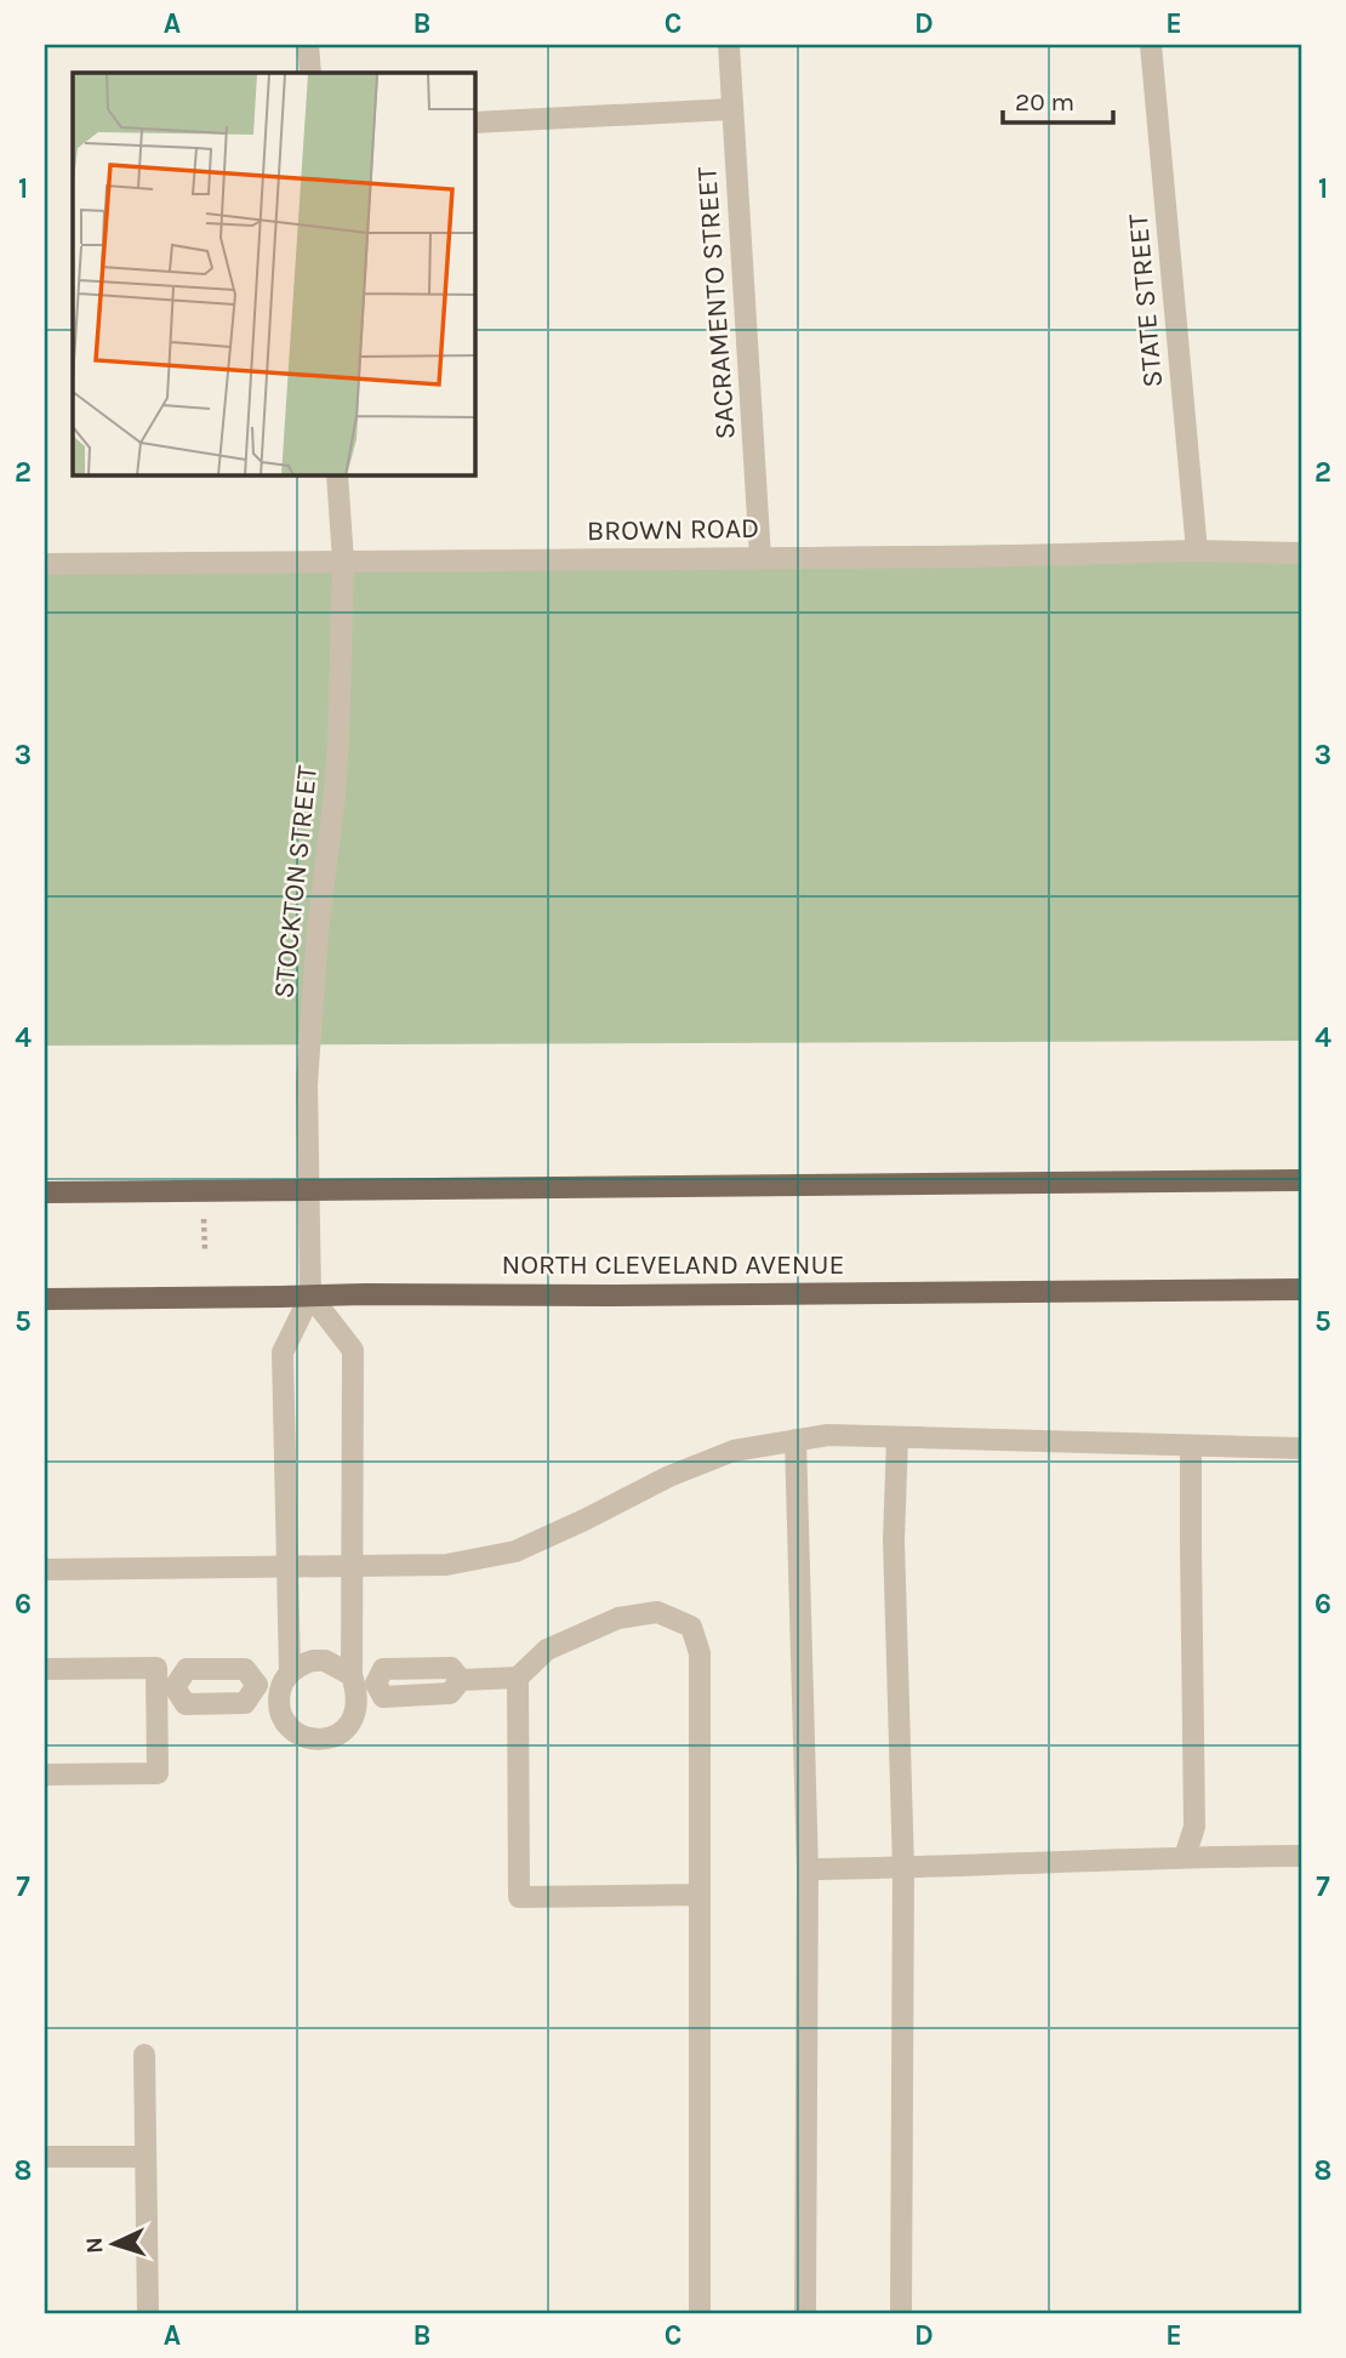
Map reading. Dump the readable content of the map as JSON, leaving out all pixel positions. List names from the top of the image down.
{
  "streets": {
    "main road": ["NORTH CLEVELAND AVENUE"],
    "street": [
      "STATE STREET",
      "SACRAMENTO STREET",
      "BROWN ROAD",
      "STOCKTON STREET"
    ]
  },
  "crossings": [
    ["STATE STREET", "BROWN ROAD"],
    ["SACRAMENTO STREET", "BROWN ROAD"],
    ["BROWN ROAD", "STOCKTON STREET"],
    ["STOCKTON STREET", "NORTH CLEVELAND AVENUE"]
  ],
  "scale_bar": "20 m",
  "north": "left",
  "grid": {
    "columns": [
      "A",
      "B",
      "C",
      "D",
      "E"
    ],
    "rows": [
      "1",
      "2",
      "3",
      "4",
      "5",
      "6",
      "7",
      "8"
    ]
  }
}
